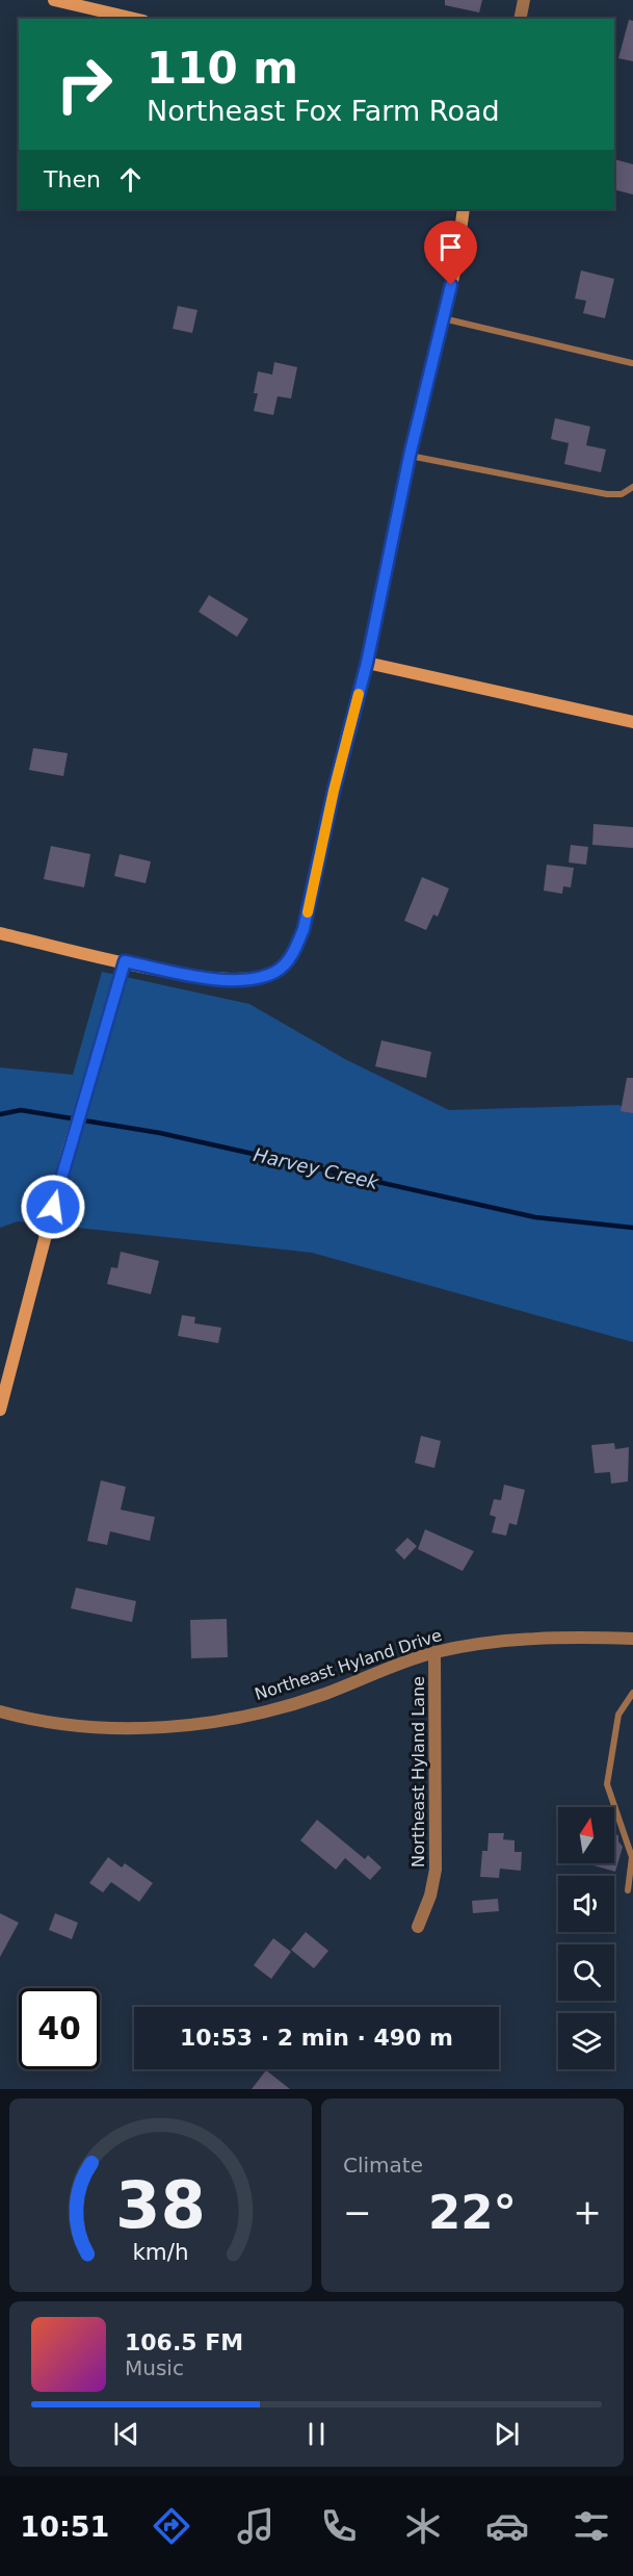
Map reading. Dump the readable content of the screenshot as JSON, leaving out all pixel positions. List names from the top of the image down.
{
  "streets": {
    "street": ["Northeast Hyland Drive", "Northeast Hyland Lane"]
  },
  "crossings": [
    ["Northeast Hyland Drive", "Northeast Hyland Lane"]
  ],
  "water": ["Harvey Creek"],
  "north": "top",
  "page": {
    "turn": ["110 m", "Northeast Fox Farm Road"],
    "then": "Then",
    "limit": "40",
    "trip": "10:53 · 2 min · 490 m",
    "tile": "Climate",
    "heat": ["−", "22°", "+"],
    "song": ["106.5 FM", "Music"],
    "tabs": "10:51",
    "gauge": ["38", "km/h"]
  }
}
